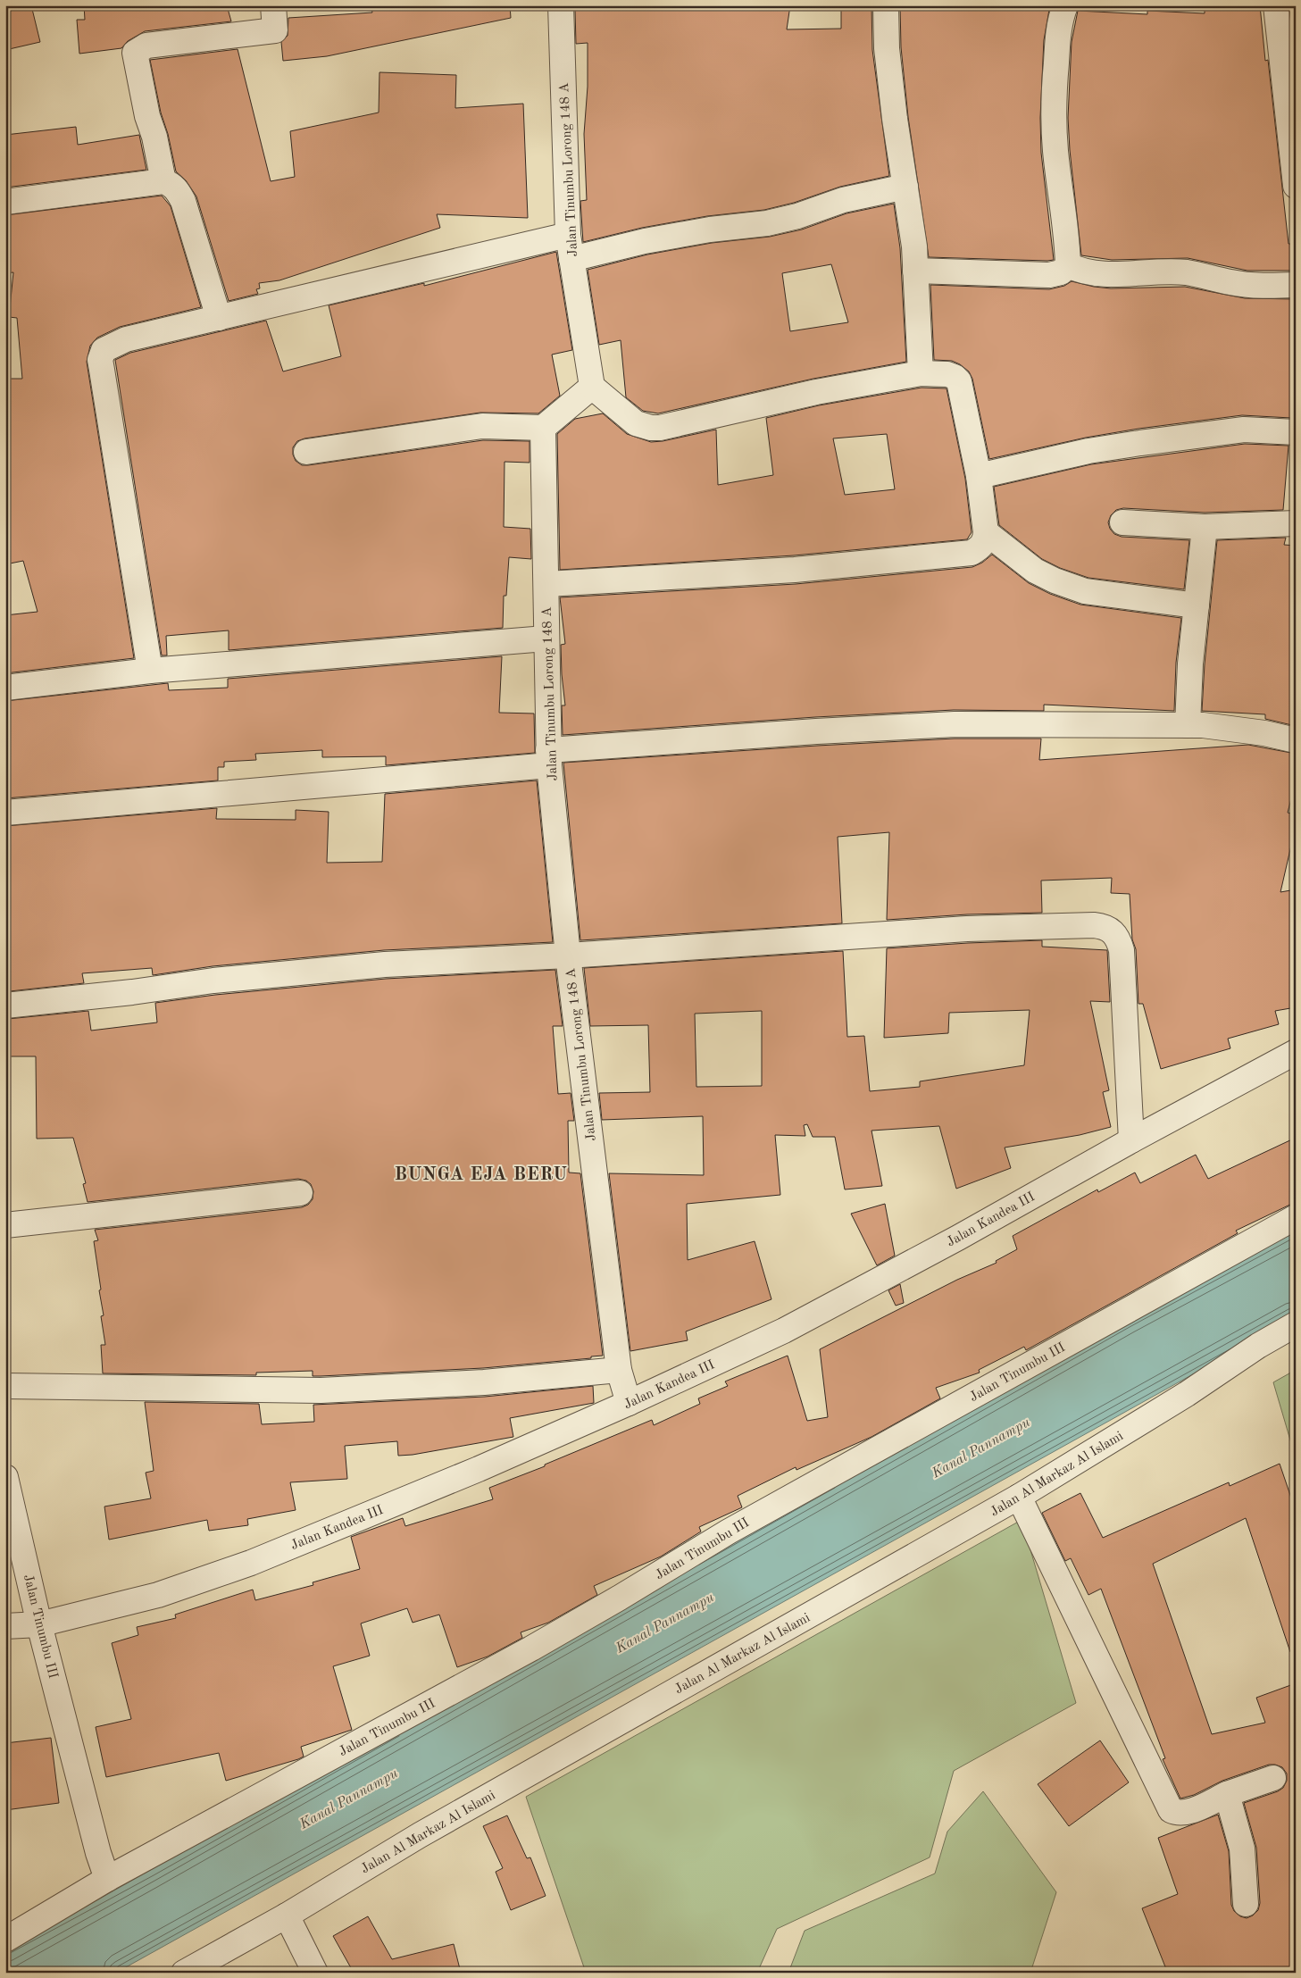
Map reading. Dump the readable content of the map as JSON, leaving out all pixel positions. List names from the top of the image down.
{
  "streets": {
    "street": [
      "Jalan Tinumbu Lorong 148 A",
      "Jalan Kandea III",
      "Jalan Tinumbu III",
      "Jalan Al Markaz Al Islami"
    ]
  },
  "crossings": [
    ["Jalan Tinumbu Lorong 148 A", "Jalan Kandea III"],
    ["Jalan Kandea III", "Jalan Tinumbu III"]
  ],
  "districts": ["BUNGA EJA BERU"],
  "water": ["Kanal Pannampu"]
}
